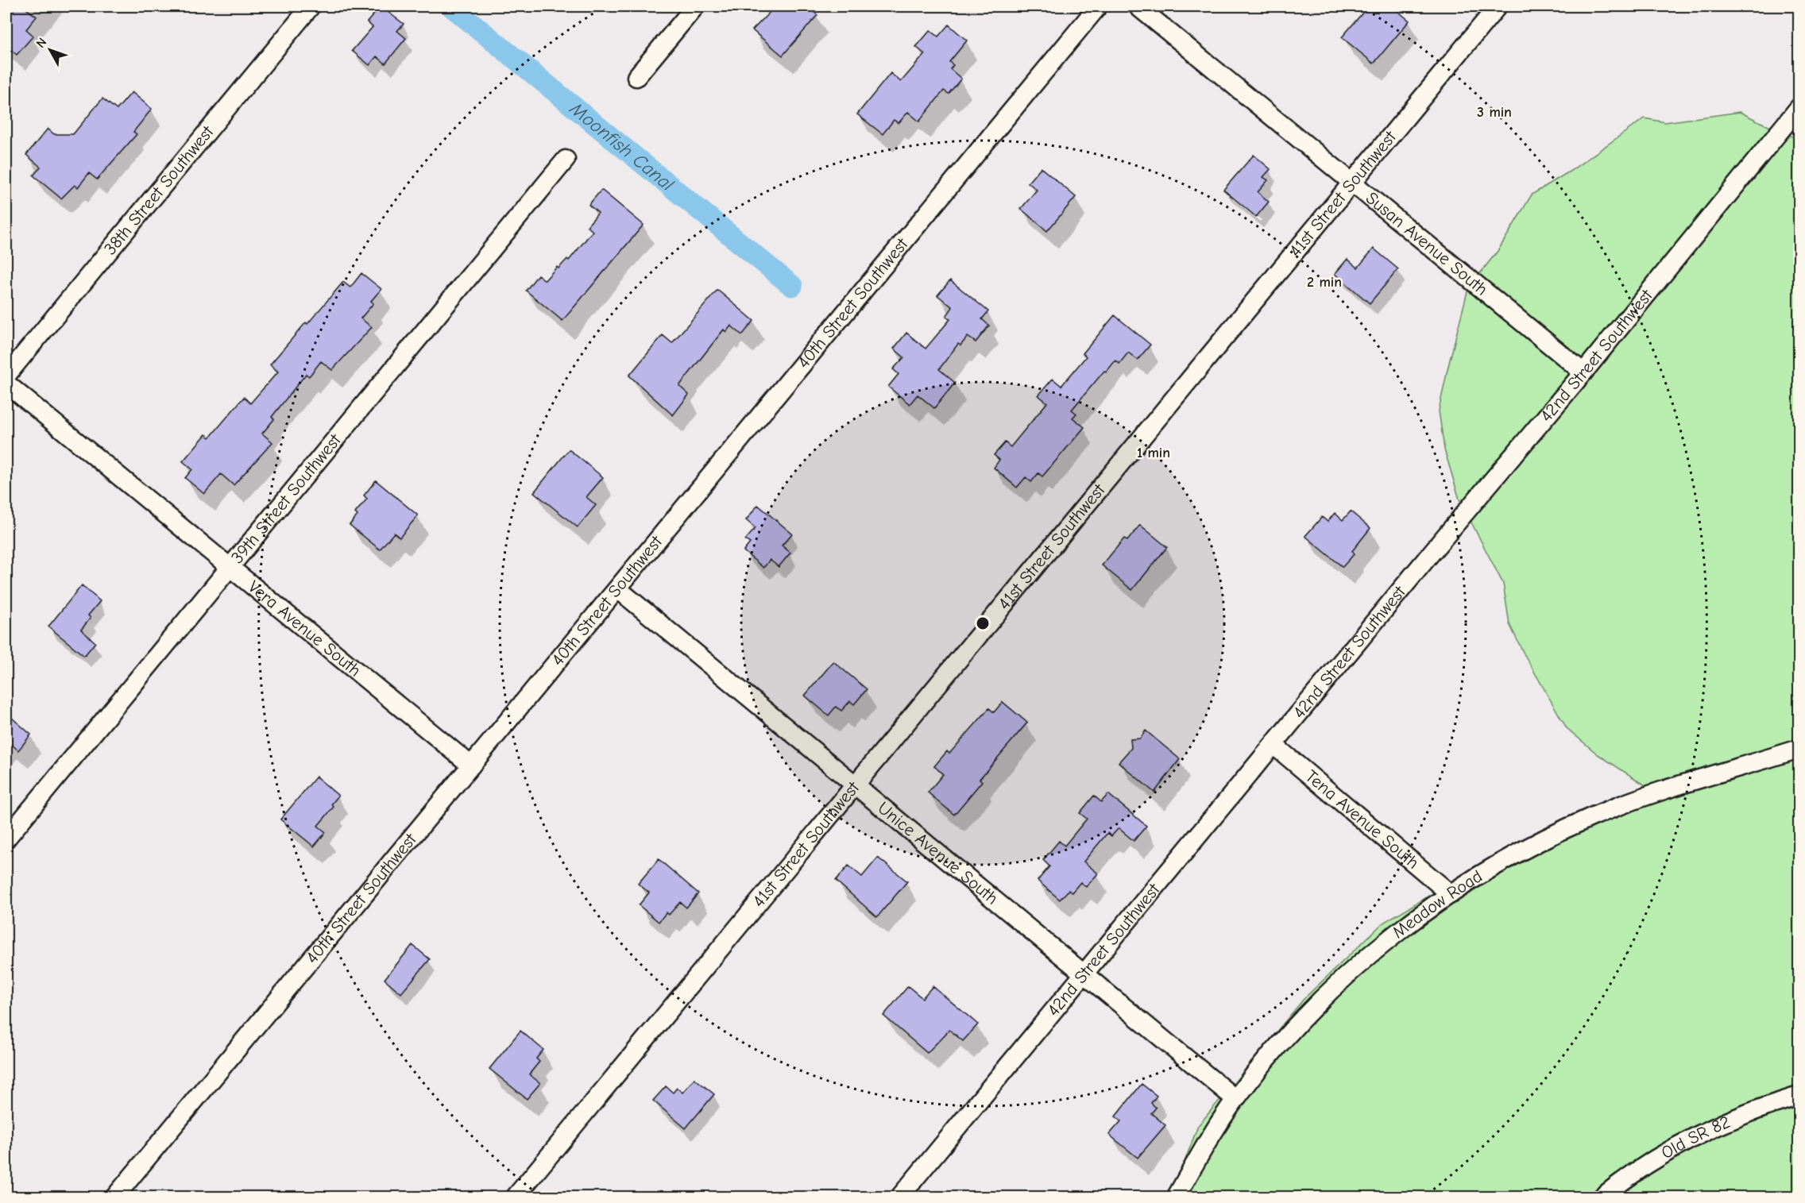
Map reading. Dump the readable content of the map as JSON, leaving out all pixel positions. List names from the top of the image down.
{
  "streets": {
    "street": [
      "38th Street Southwest",
      "41st Street Southwest",
      "Susan Avenue South",
      "40th Street Southwest",
      "42nd Street Southwest",
      "39th Street Southwest",
      "Vera Avenue South",
      "Tena Avenue South",
      "Unice Avenue South",
      "Meadow Road",
      "Old SR 82"
    ]
  },
  "crossings": [
    ["41st Street Southwest", "Susan Avenue South"],
    ["41st Street Southwest", "Unice Avenue South"],
    ["Susan Avenue South", "42nd Street Southwest"],
    ["40th Street Southwest", "Vera Avenue South"],
    ["40th Street Southwest", "Unice Avenue South"],
    ["42nd Street Southwest", "Tena Avenue South"],
    ["42nd Street Southwest", "Unice Avenue South"],
    ["39th Street Southwest", "Vera Avenue South"],
    ["Tena Avenue South", "Meadow Road"],
    ["Unice Avenue South", "Meadow Road"]
  ],
  "water": ["Moonfish Canal"],
  "north": "top left",
  "rings": ["3 min", "2 min", "1 min"]
}
